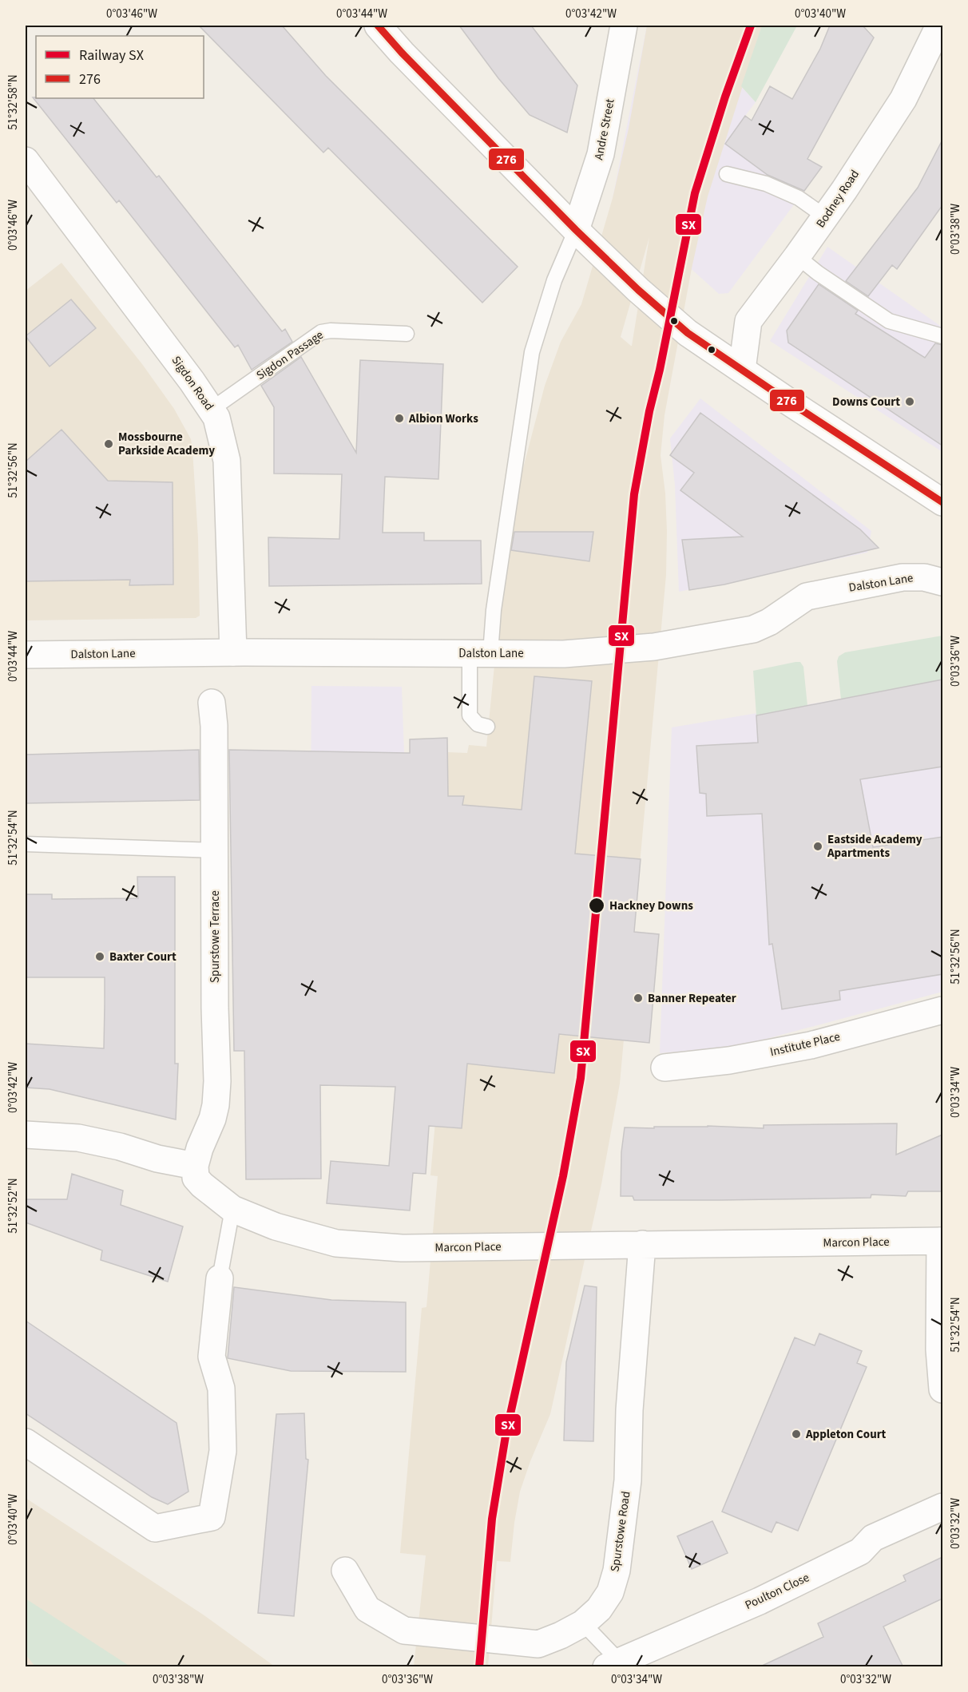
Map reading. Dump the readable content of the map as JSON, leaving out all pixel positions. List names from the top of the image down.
{
  "streets": {
    "street": [
      "Andre Street",
      "Bodney Road",
      "Sigdon Road",
      "Dalston Lane",
      "Spurstowe Terrace",
      "Institute Place",
      "Marcon Place",
      "Spurstowe Road",
      "Poulton Close"
    ],
    "lane": ["Sigdon Passage"]
  },
  "crossings": [
    ["Sigdon Passage", "Sigdon Road"],
    ["Sigdon Road", "Dalston Lane"],
    ["Spurstowe Terrace", "Marcon Place"],
    ["Marcon Place", "Spurstowe Road"]
  ],
  "places": [
    "Downs Court",
    "Albion Works",
    "Mossbourne Parkside Academy",
    "Eastside Academy Apartments",
    "Hackney Downs",
    "Baxter Court",
    "Banner Repeater",
    "Appleton Court"
  ],
  "lines": ["rail line SX", "transit line 276"],
  "legend": ["Railway SX", "276"],
  "coordinates": [
    "0°03'46\"W",
    "0°03'44\"W",
    "0°03'42\"W",
    "0°03'40\"W",
    "51°32'58\"N",
    "0°03'38\"W",
    "51°32'56\"N",
    "0°03'36\"W",
    "51°32'54\"N",
    "0°03'34\"W",
    "51°32'52\"N",
    "0°03'32\"W"
  ]
}
